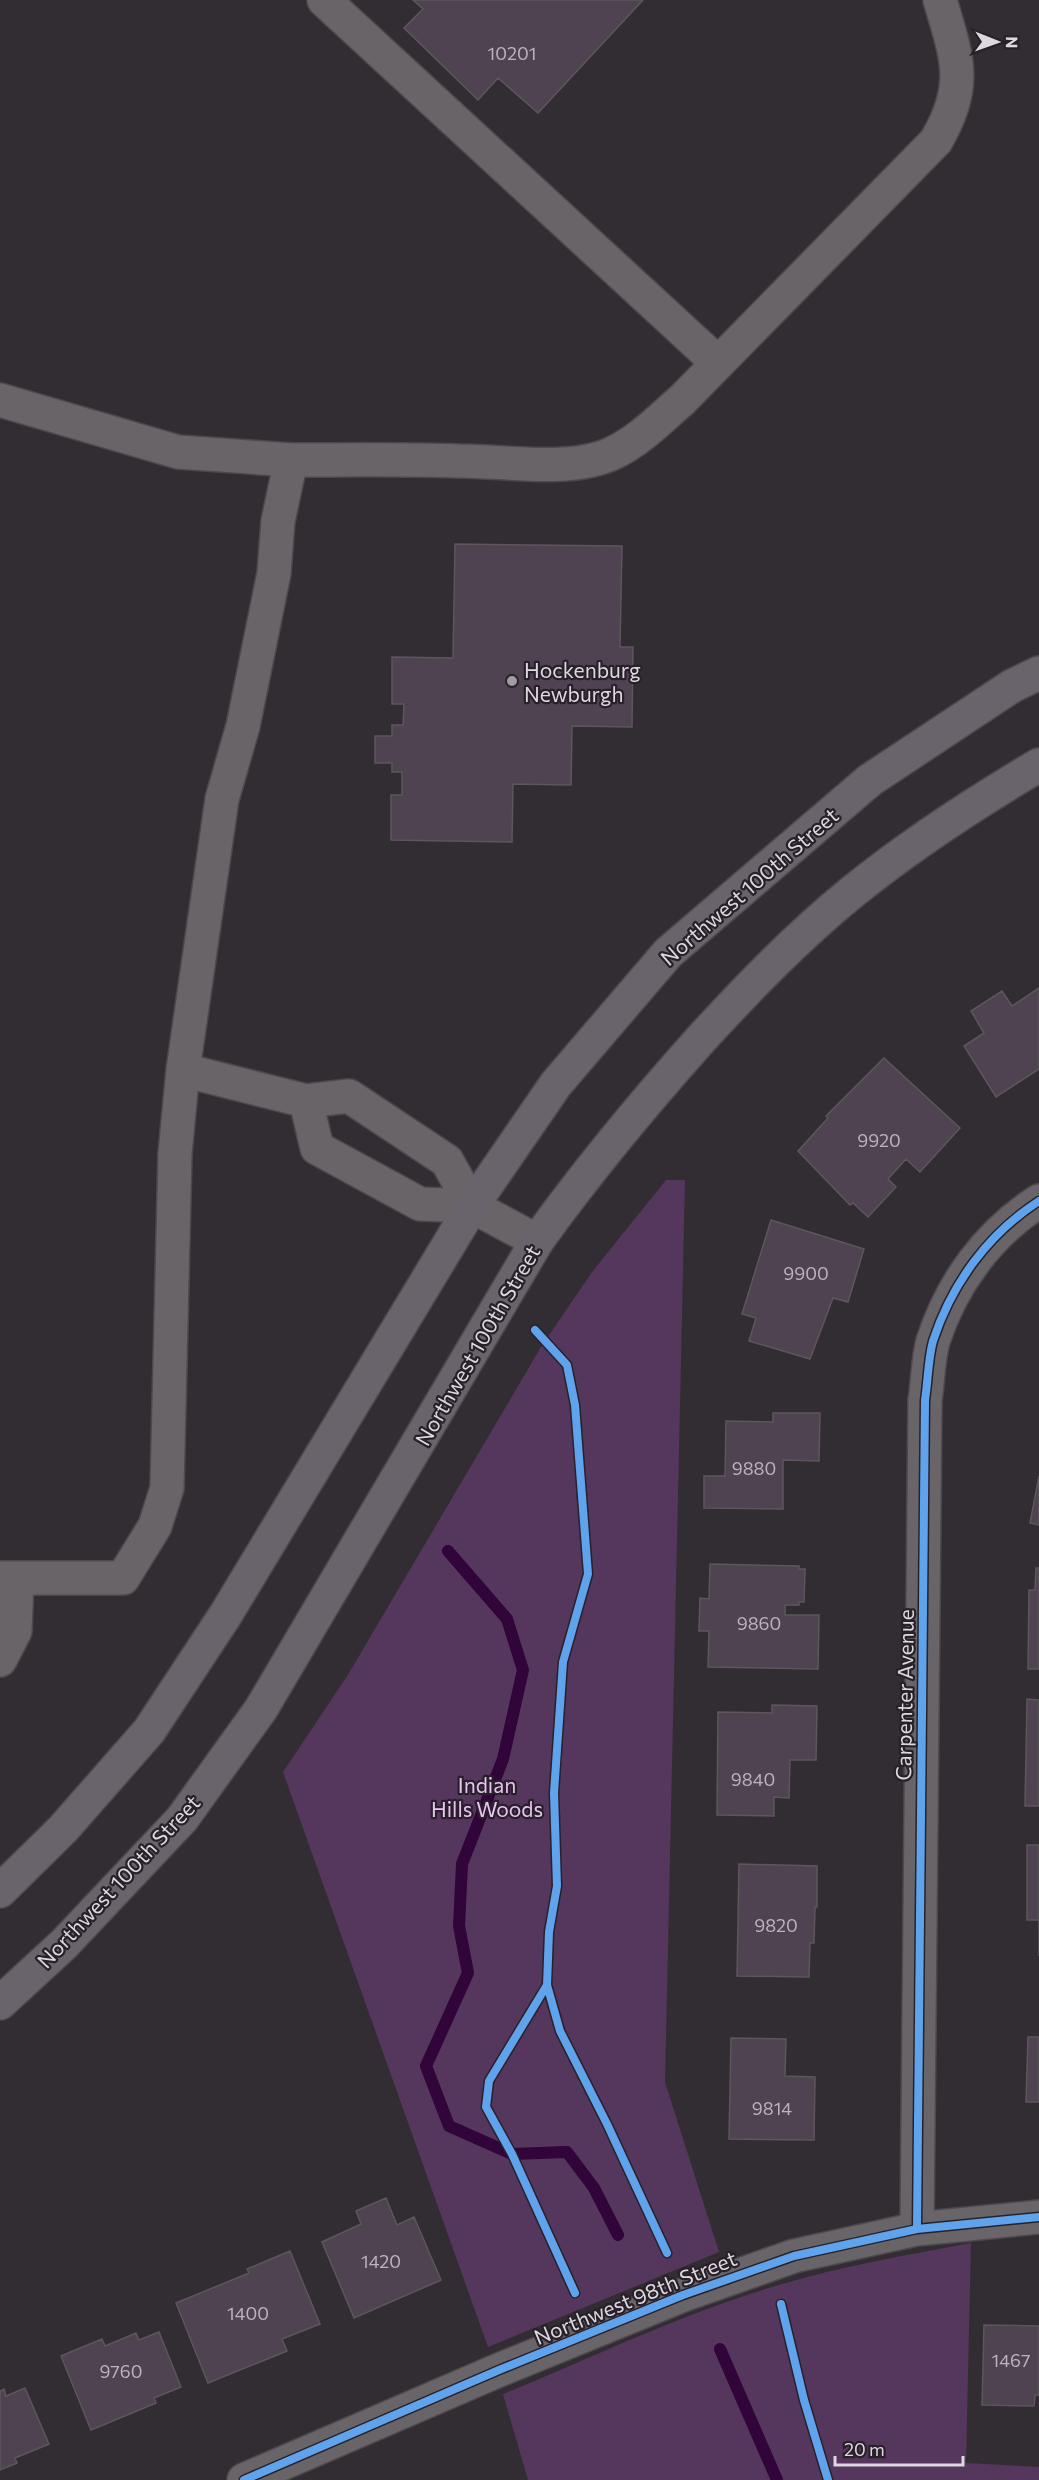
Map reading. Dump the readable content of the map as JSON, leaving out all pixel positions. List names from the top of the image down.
{
  "streets": {
    "main road": ["Northwest 100th Street"],
    "street": ["Carpenter Avenue", "Northwest 98th Street"]
  },
  "crossings": [
    ["Carpenter Avenue", "Northwest 98th Street"]
  ],
  "parks": ["Indian Hills Woods"],
  "places": ["Hockenburg Newburgh"],
  "house_numbers": [
    "10201",
    "9920",
    "9900",
    "9880",
    "9860",
    "9840",
    "9820",
    "9814",
    "1420",
    "1400",
    "1467",
    "9760"
  ],
  "scale_bar": "20 m",
  "north": "right"
}
